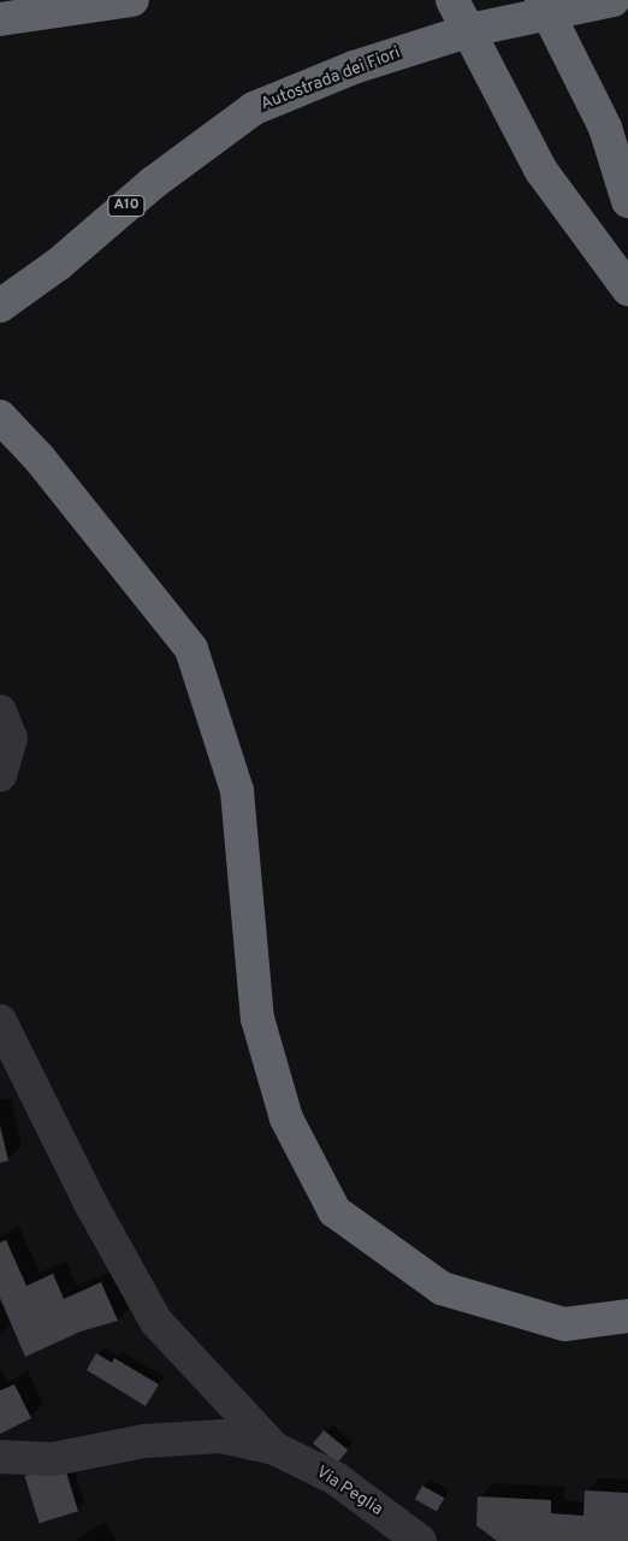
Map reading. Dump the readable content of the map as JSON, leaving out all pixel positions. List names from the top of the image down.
{
  "streets": {
    "highway": ["Autostrada dei Fiori", "A10"],
    "street": ["Via Peglia"]
  }
}
